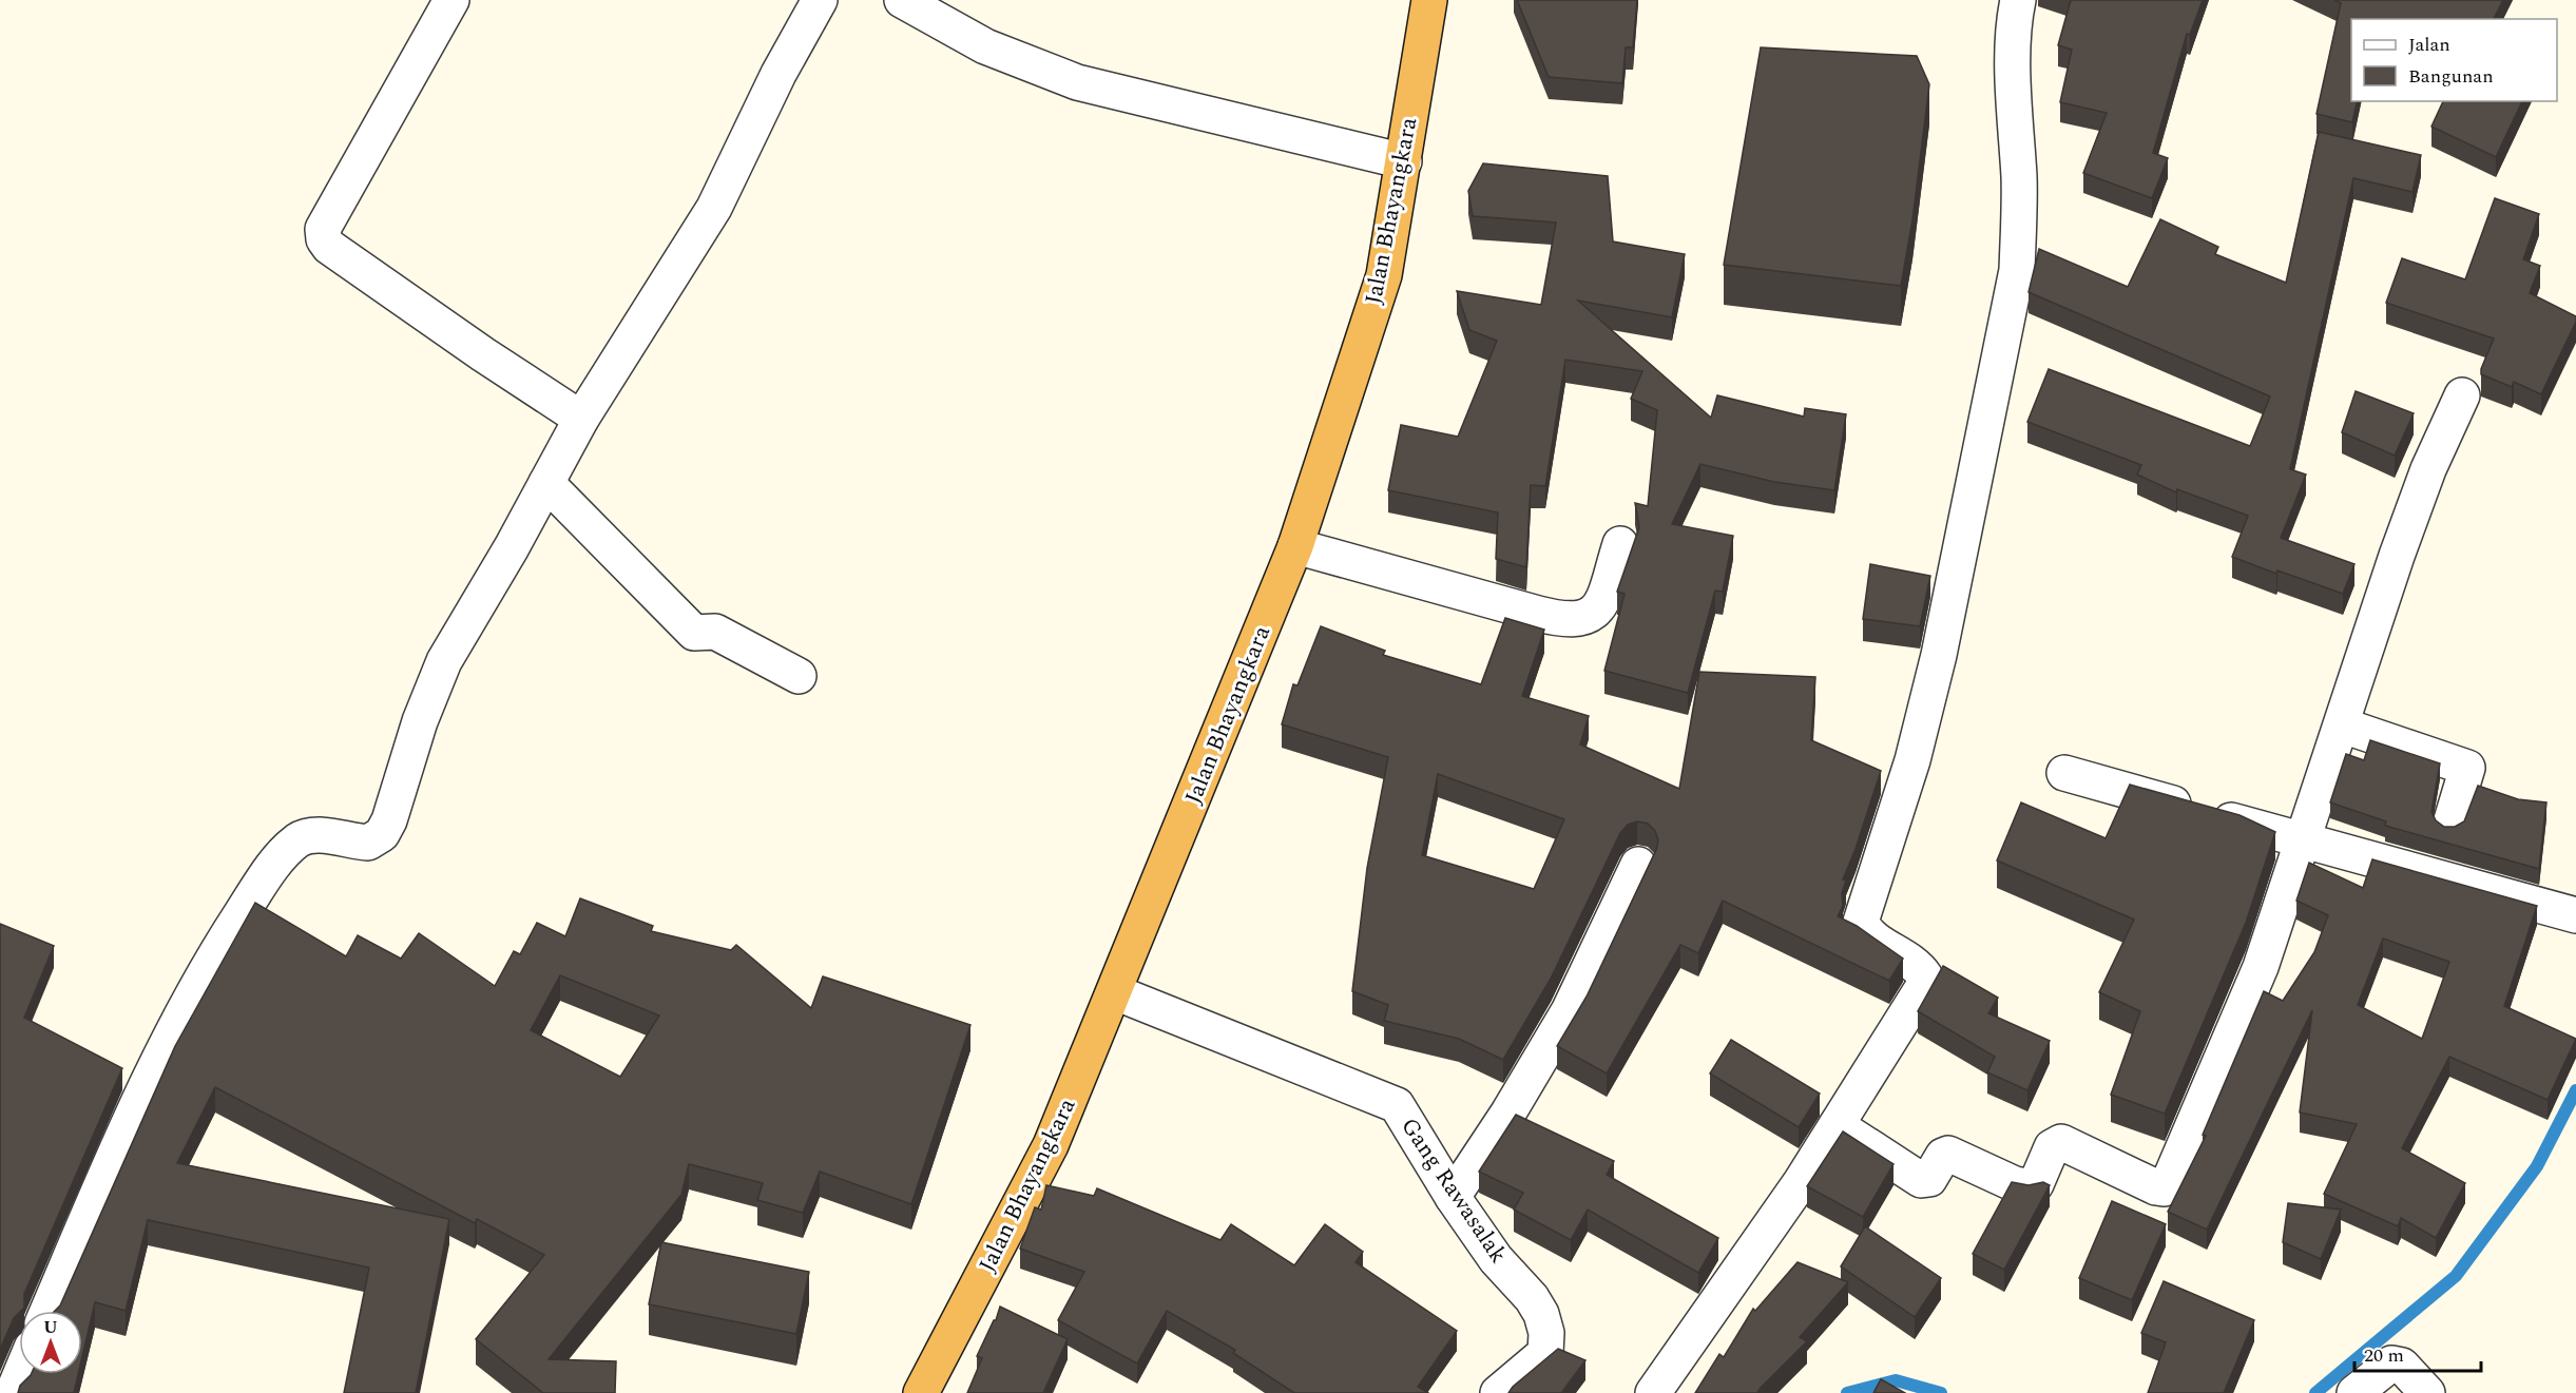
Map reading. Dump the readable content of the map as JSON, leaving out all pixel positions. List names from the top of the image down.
{
  "streets": {
    "highway": ["Jalan Bhayangkara"],
    "street": ["Gang Rawasalak"]
  },
  "crossings": [
    ["Jalan Bhayangkara", "Gang Rawasalak"]
  ],
  "legend": ["Jalan", "Bangunan"],
  "scale_bar": "20 m",
  "north": "top"
}
